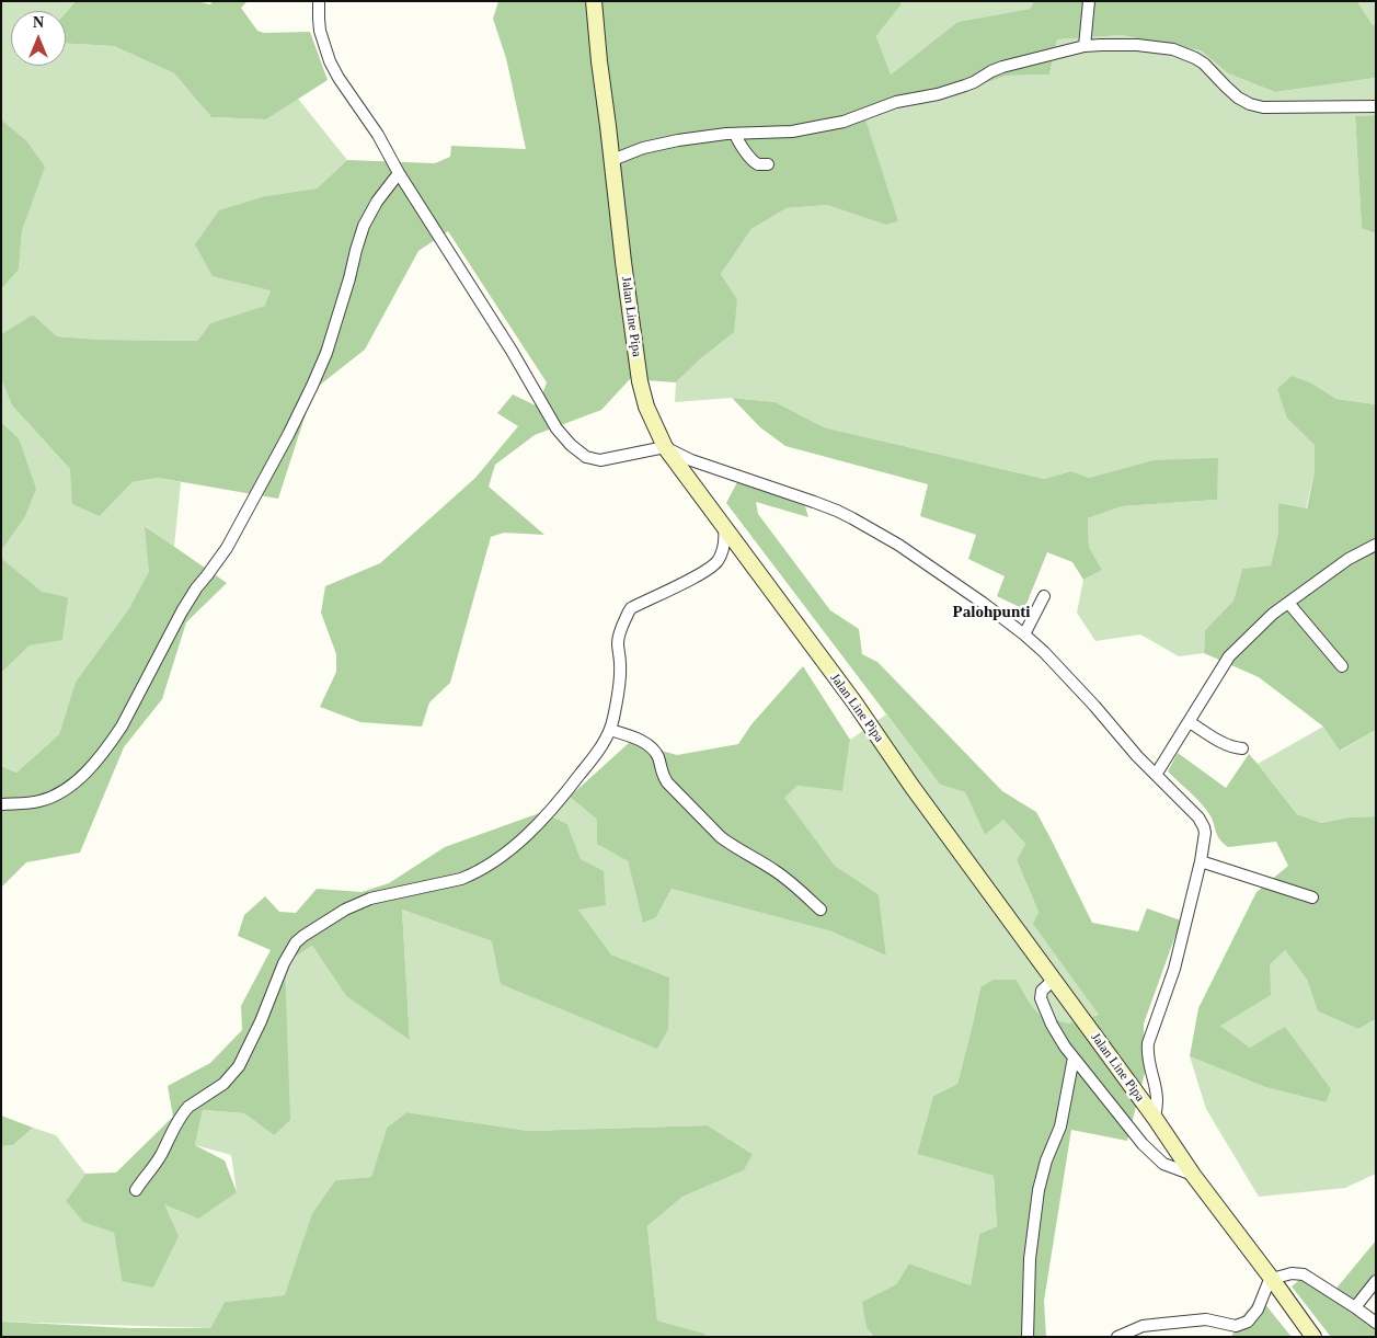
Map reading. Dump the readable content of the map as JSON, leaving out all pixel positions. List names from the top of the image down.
{
  "streets": {
    "main road": ["Jalan Line Pipa"]
  },
  "districts": ["Palohpunti"],
  "north": "top"
}
